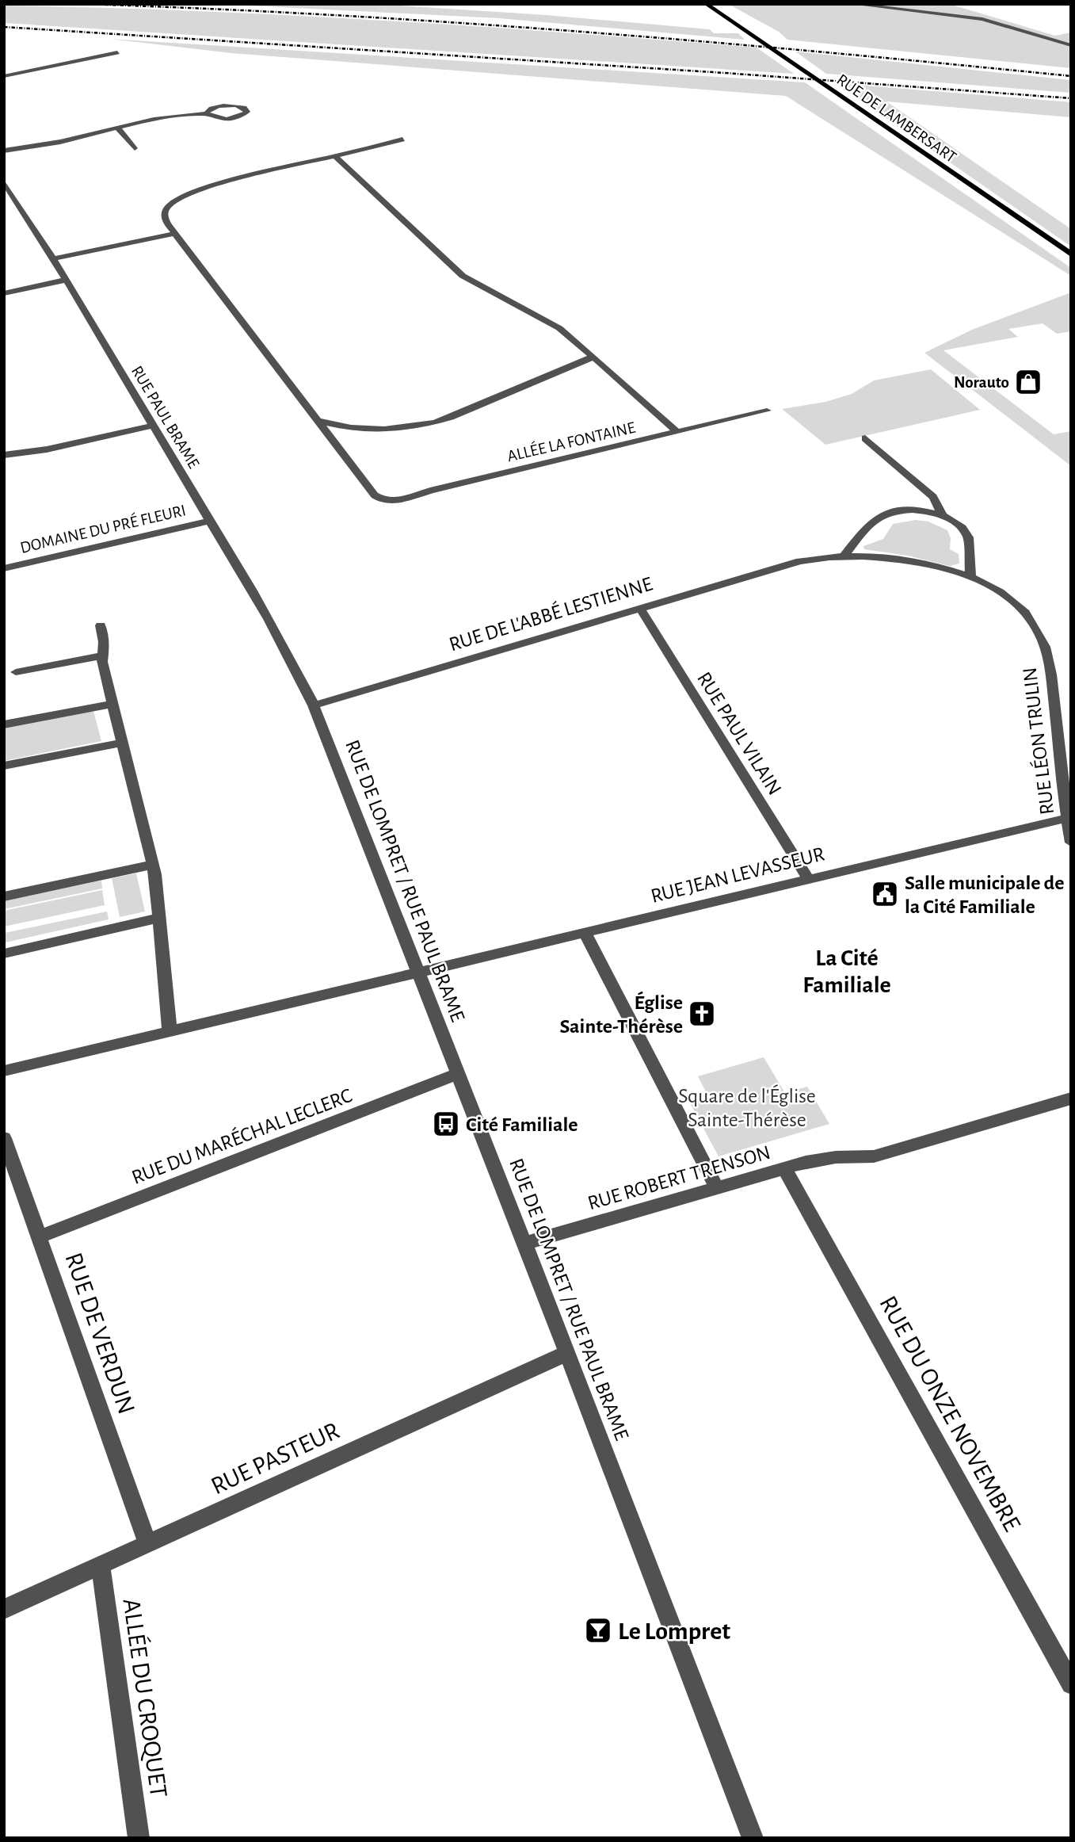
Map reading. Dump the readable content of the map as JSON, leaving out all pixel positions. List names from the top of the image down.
{
  "streets": {
    "main road": ["RUE DE LAMBERSART"],
    "street": [
      "RUE PAUL BRAME",
      "ALLÉE LA FONTAINE",
      "DOMAINE DU PRÉ FLEURI",
      "RUE DE L'ABBÉ LESTIENNE",
      "RUE PAUL VILAIN",
      "RUE LÉON TRULIN",
      "RUE JEAN LEVASSEUR",
      "RUE DE LOMPRET / RUE PAUL BRAME",
      "RUE DU MARÉCHAL LECLERC",
      "RUE ROBERT TRENSON",
      "RUE DE VERDUN",
      "RUE DU ONZE NOVEMBRE",
      "RUE PASTEUR",
      "ALLÉE DU CROQUET"
    ]
  },
  "crossings": [
    ["RUE PAUL BRAME", "DOMAINE DU PRÉ FLEURI"],
    ["RUE PAUL BRAME", "RUE DE LOMPRET / RUE PAUL BRAME"],
    ["RUE DE L'ABBÉ LESTIENNE", "RUE PAUL VILAIN"],
    ["RUE DE L'ABBÉ LESTIENNE", "RUE LÉON TRULIN"],
    ["RUE DE L'ABBÉ LESTIENNE", "RUE DE LOMPRET / RUE PAUL BRAME"],
    ["RUE PAUL VILAIN", "RUE JEAN LEVASSEUR"],
    ["RUE LÉON TRULIN", "RUE JEAN LEVASSEUR"],
    ["RUE JEAN LEVASSEUR", "RUE DE LOMPRET / RUE PAUL BRAME"],
    ["RUE DE LOMPRET / RUE PAUL BRAME", "RUE DU MARÉCHAL LECLERC"],
    ["RUE DE LOMPRET / RUE PAUL BRAME", "RUE ROBERT TRENSON"],
    ["RUE DE LOMPRET / RUE PAUL BRAME", "RUE PASTEUR"],
    ["RUE DU MARÉCHAL LECLERC", "RUE DE VERDUN"],
    ["RUE ROBERT TRENSON", "RUE DU ONZE NOVEMBRE"],
    ["RUE DE VERDUN", "RUE PASTEUR"],
    ["RUE PASTEUR", "ALLÉE DU CROQUET"]
  ],
  "districts": ["La Cité Familiale"],
  "parks": ["Square de l'Église Sainte-Thérèse"],
  "places": {
    "shop": ["Norauto"],
    "public building": ["Salle municipale de la Cité Familiale"],
    "church": ["Église Sainte-Thérèse"],
    "bus stop": ["Cité Familiale"],
    "bar": ["Le Lompret"]
  }
}
